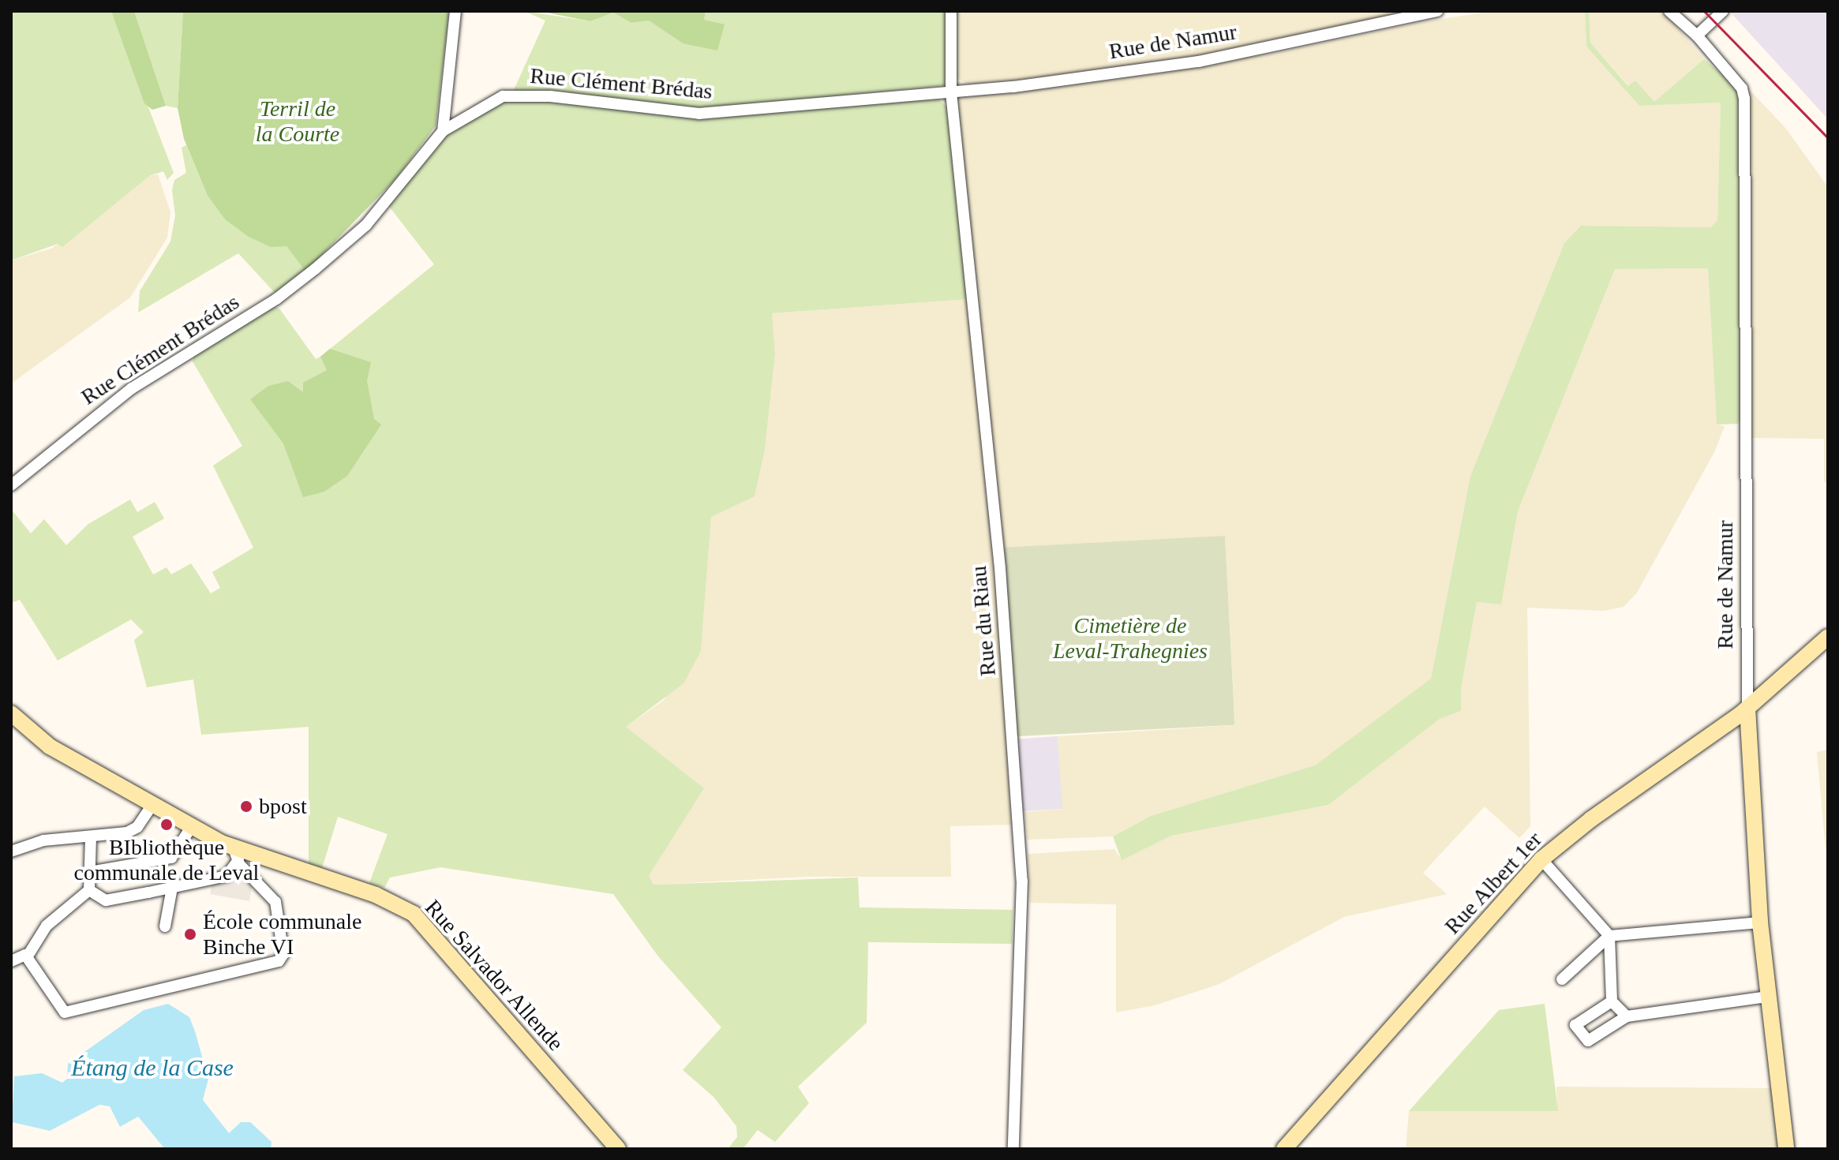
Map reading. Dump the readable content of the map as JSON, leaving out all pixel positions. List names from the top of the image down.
{
  "streets": {
    "street": [
      "Rue de Namur",
      "Rue Clément Brédas",
      "Rue du Riau",
      "Rue Albert 1er",
      "Rue Salvador Allende"
    ]
  },
  "crossings": [
    ["Rue de Namur", "Rue Clément Brédas"],
    ["Rue de Namur", "Rue du Riau"],
    ["Rue de Namur", "Rue Albert 1er"],
    ["Rue Clément Brédas", "Rue du Riau"]
  ],
  "water": ["Étang de la Case"],
  "parks": ["Terril de la Courte", "Cimetière de Leval-Trahegnies"],
  "places": ["bpost", "BIbliothèque communale de Leval", "École communale Binche VI"]
}
